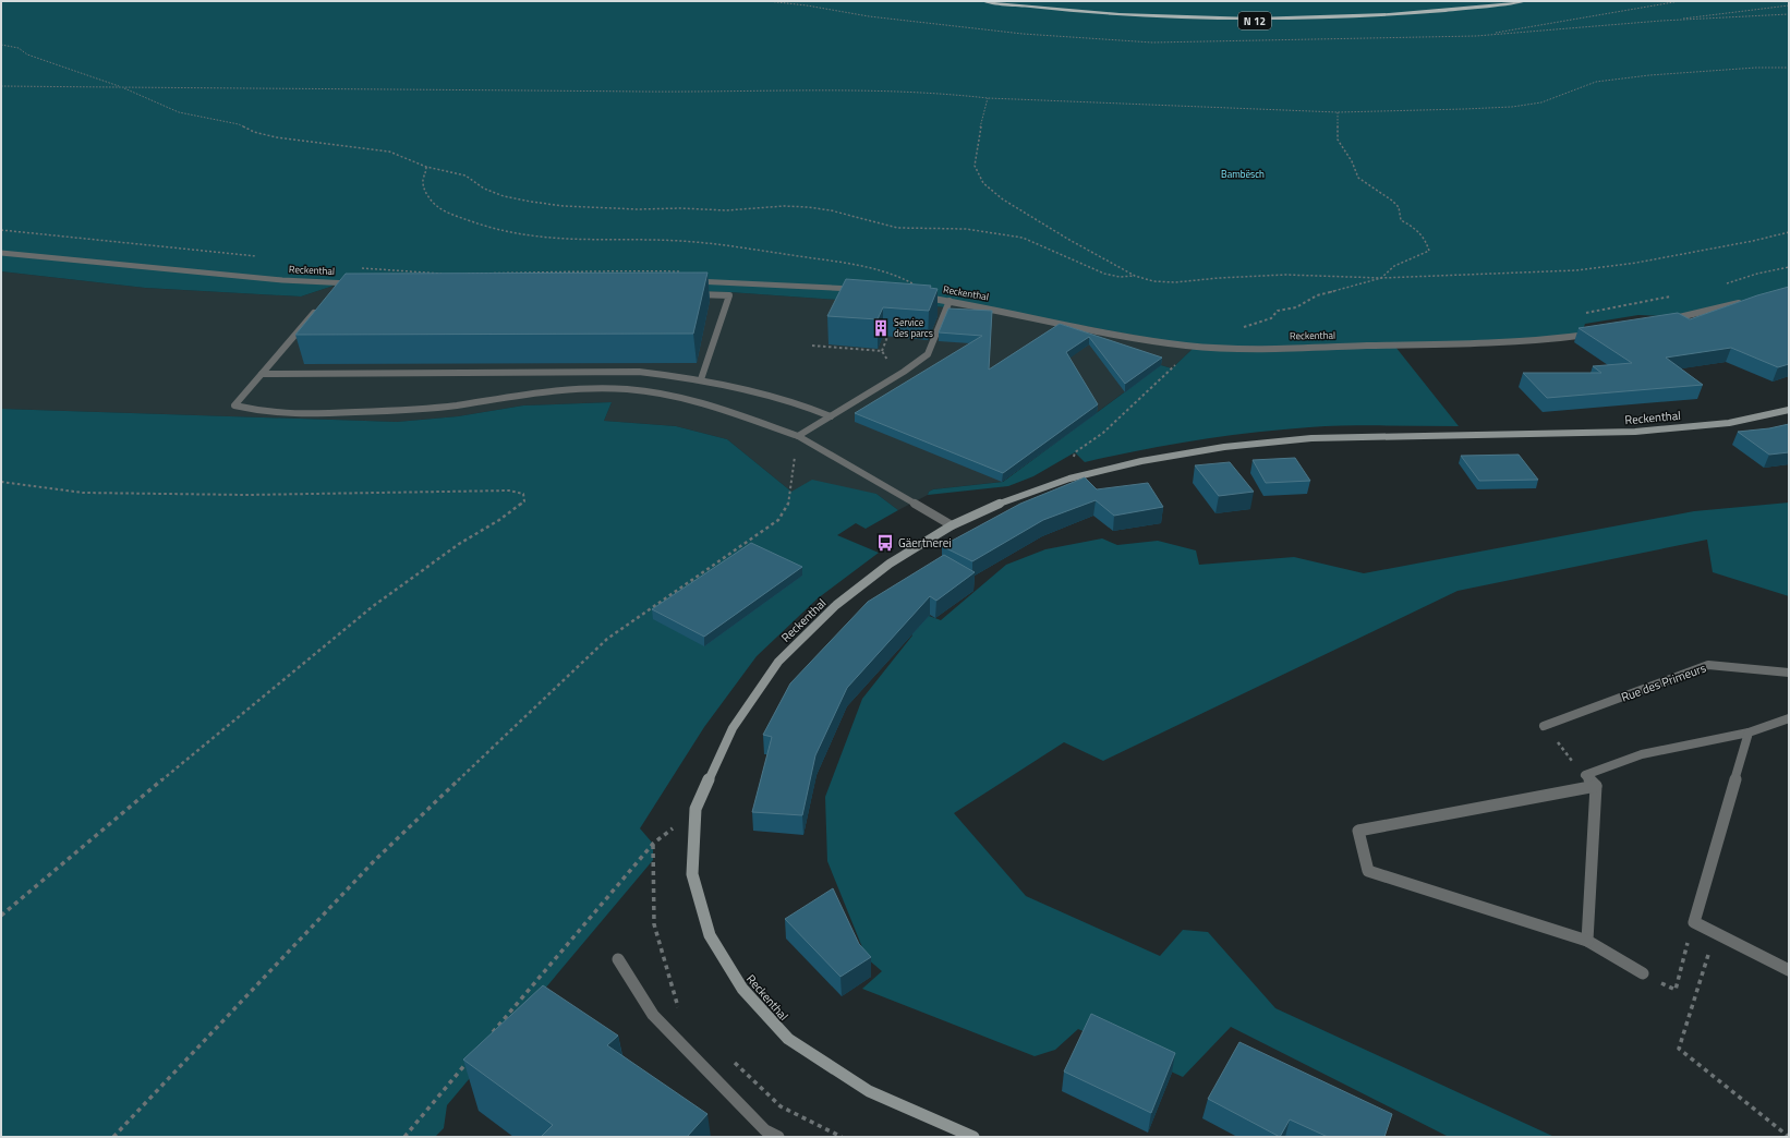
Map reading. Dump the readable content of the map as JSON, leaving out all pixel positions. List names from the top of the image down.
{
  "streets": {
    "main road": ["N 12", "Reckenthal"],
    "street": ["Rue des Primeurs"]
  },
  "parks": ["Bambësch"],
  "places": {
    "building": ["Service des parcs"],
    "bus stop": ["Gäertnerei"]
  }
}
